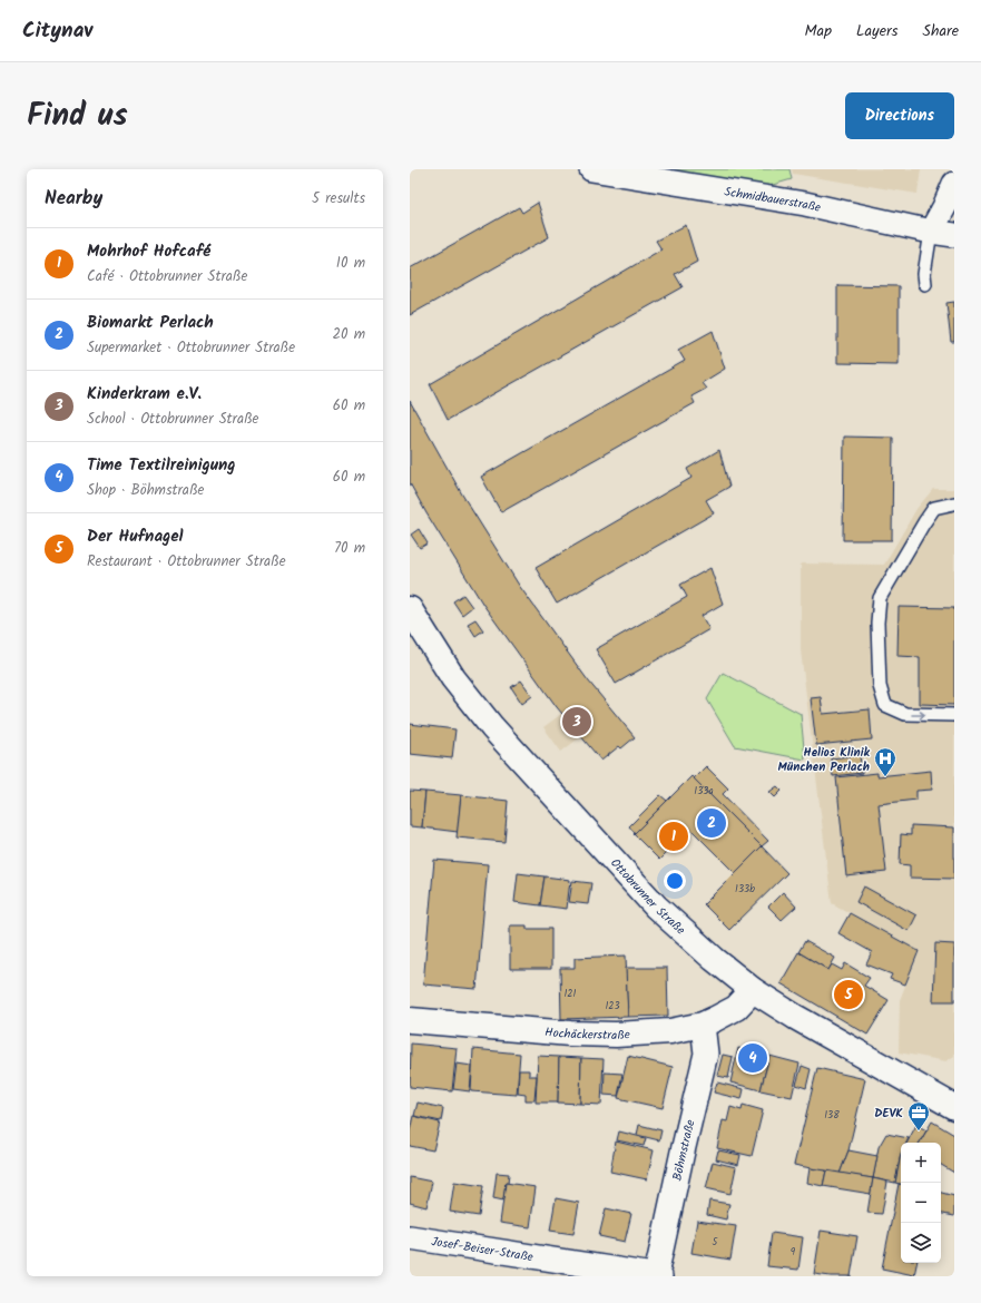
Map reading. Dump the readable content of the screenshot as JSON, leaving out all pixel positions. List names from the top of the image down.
{
  "streets": {
    "main road": ["Ottobrunner Straße", "Hochäckerstraße"],
    "street": ["Schmidbauerstraße", "Böhmstraße", "Josef-Beiser-Straße"]
  },
  "crossings": [
    ["Ottobrunner Straße", "Hochäckerstraße"],
    ["Hochäckerstraße", "Böhmstraße"],
    ["Böhmstraße", "Josef-Beiser-Straße"]
  ],
  "places": {
    "hospital": ["Helios Klinik München Perlach"],
    "office": ["DEVK"]
  },
  "house_numbers": [
    "133a",
    "133b",
    "121",
    "123",
    "138",
    "5",
    "9"
  ],
  "page": {
    "header": "Citynav",
    "nav": ["Map", "Layers", "Share"],
    "title": "Find us",
    "buttons": "Directions",
    "heading": ["Nearby", "5 results"],
    "list": [
      {
        "mark": "1",
        "name": "Mohrhof Hofcafé",
        "note": "Café · Ottobrunner Straße",
        "value": "10 m"
      },
      {
        "mark": "2",
        "name": "Biomarkt Perlach",
        "note": "Supermarket · Ottobrunner Straße",
        "value": "20 m"
      },
      {
        "mark": "3",
        "name": "Kinderkram e.V.",
        "note": "School · Ottobrunner Straße",
        "value": "60 m"
      },
      {
        "mark": "4",
        "name": "Time Textilreinigung",
        "note": "Shop · Böhmstraße",
        "value": "60 m"
      },
      {
        "mark": "5",
        "name": "Der Hufnagel",
        "note": "Restaurant · Ottobrunner Straße",
        "value": "70 m"
      }
    ],
    "pins": [
      "3",
      "2",
      "1",
      "5",
      "4"
    ],
    "map_buttons": ["+", "−"]
  }
}
